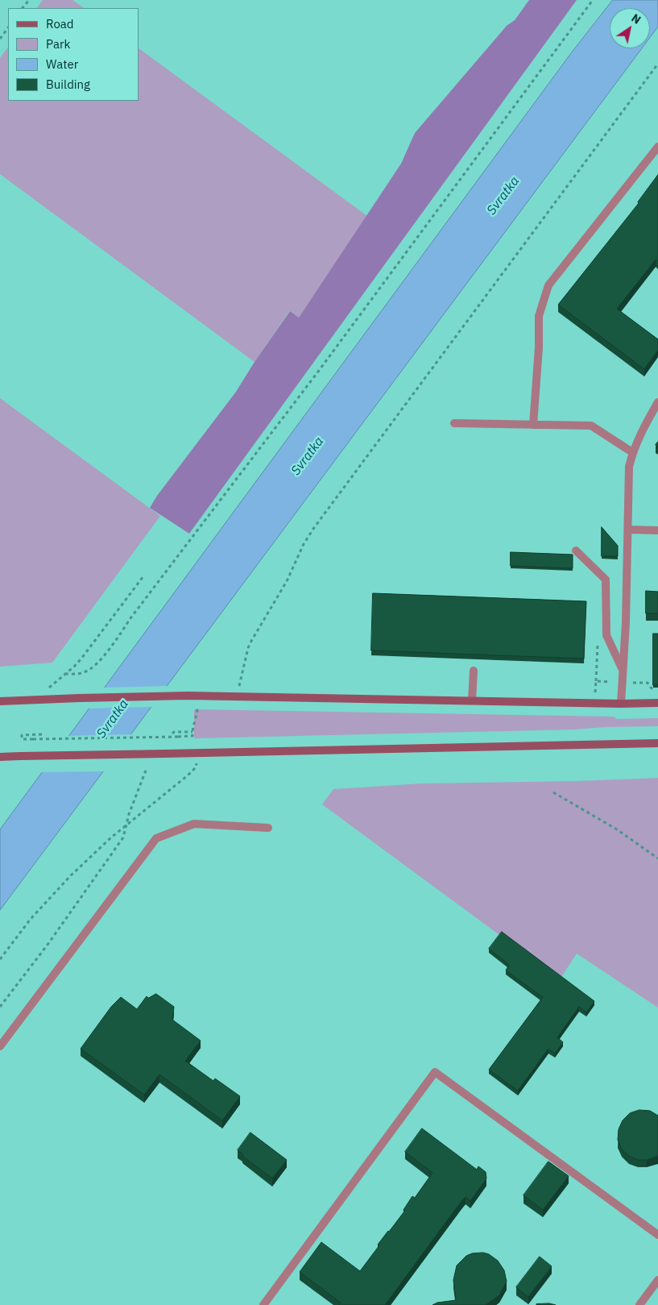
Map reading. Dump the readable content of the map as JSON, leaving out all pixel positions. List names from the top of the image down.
{
  "water": ["Svratka"],
  "legend": [
    "Road",
    "Park",
    "Water",
    "Building"
  ],
  "north": "top right"
}
